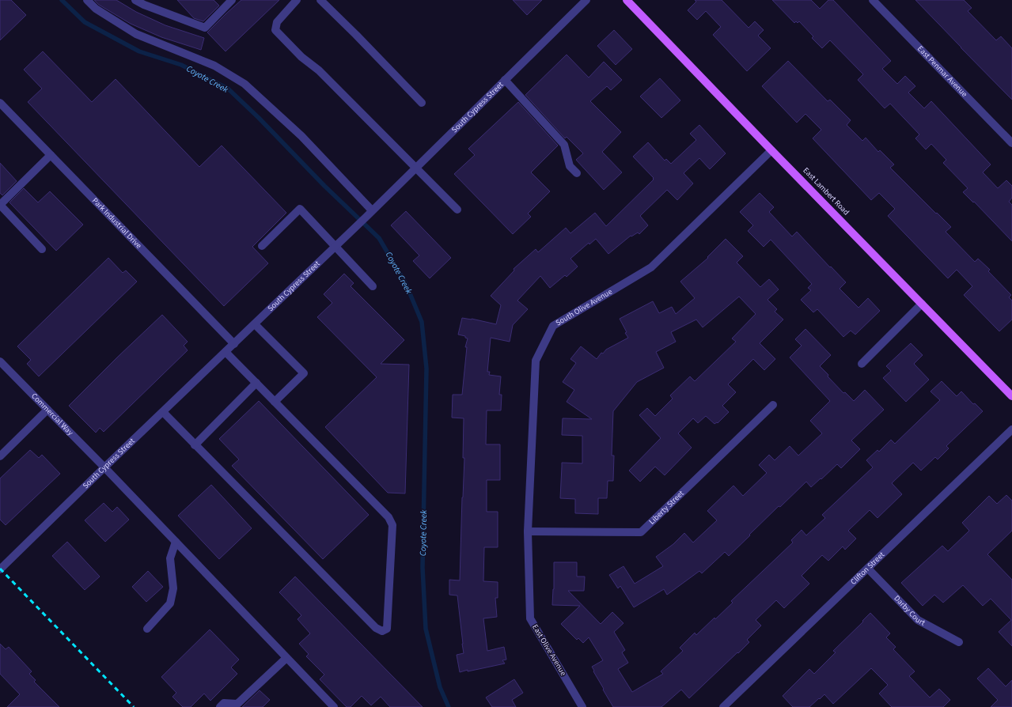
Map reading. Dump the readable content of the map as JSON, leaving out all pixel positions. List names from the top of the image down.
{
  "streets": {
    "main road": ["East Lambert Road"],
    "street": [
      "East Penmar Avenue",
      "South Cypress Street",
      "Park Industrial Drive",
      "South Olive Avenue",
      "Commercial Way",
      "Liberty Street",
      "Clifton Street",
      "Darby Court",
      "East Olive Avenue"
    ]
  },
  "crossings": [
    ["South Cypress Street", "Park Industrial Drive"],
    ["South Cypress Street", "Commercial Way"],
    ["East Lambert Road", "South Olive Avenue"],
    ["South Olive Avenue", "Liberty Street"],
    ["South Olive Avenue", "East Olive Avenue"],
    ["Liberty Street", "East Olive Avenue"],
    ["Clifton Street", "Darby Court"]
  ],
  "water": ["Coyote Creek"]
}
